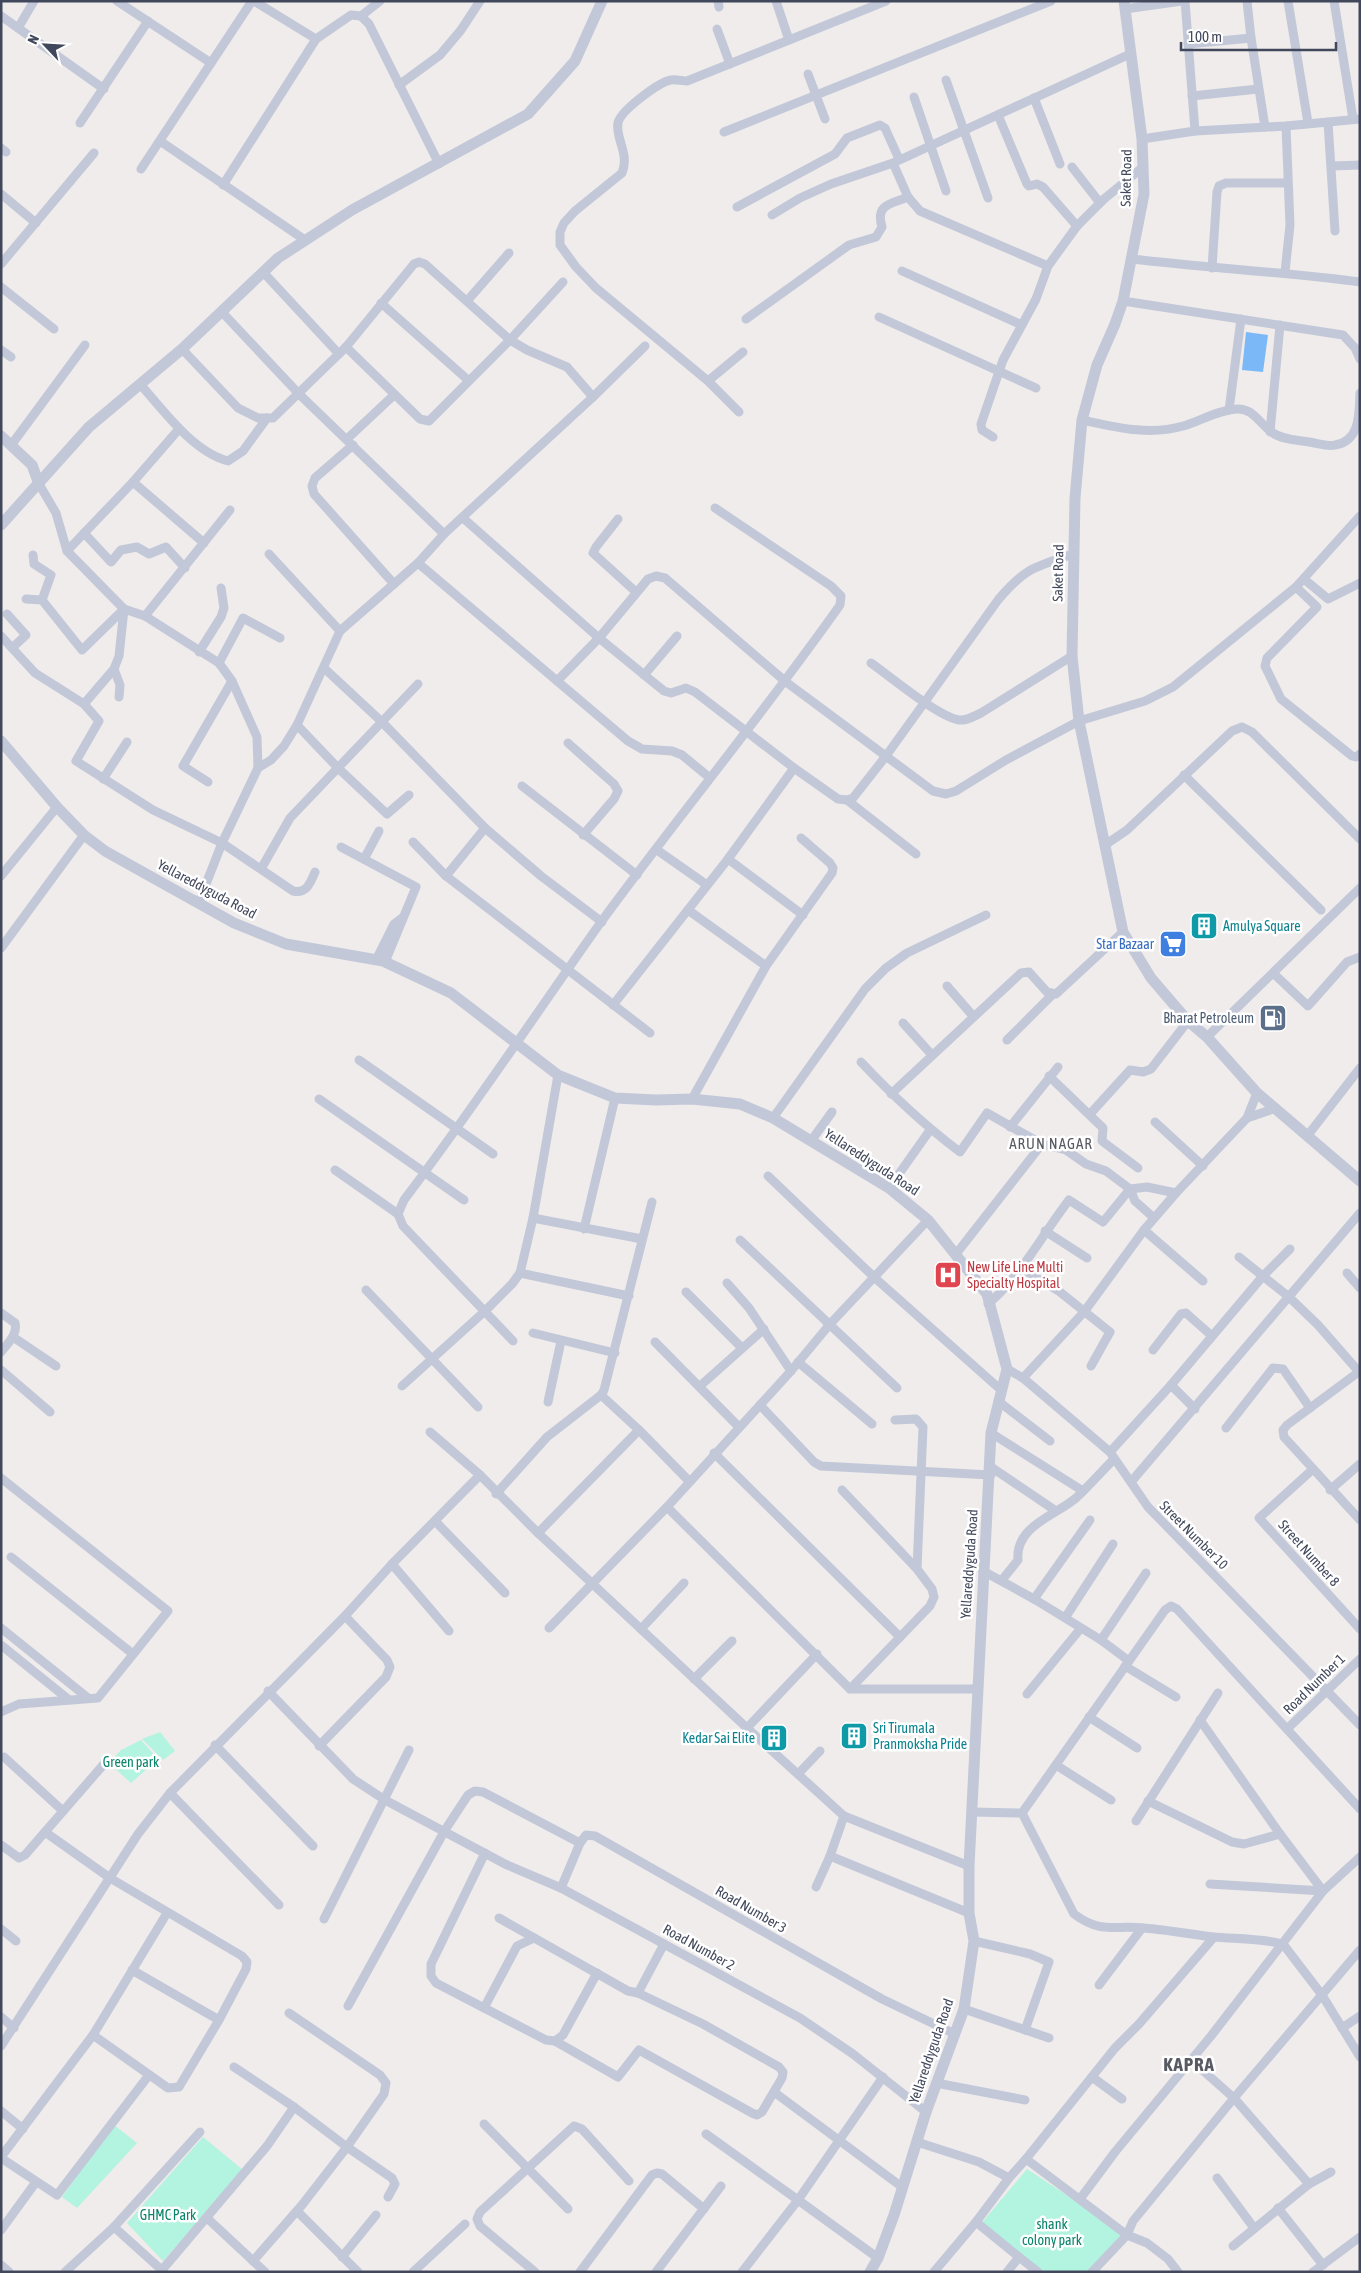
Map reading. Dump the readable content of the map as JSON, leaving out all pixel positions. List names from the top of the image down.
{
  "streets": {
    "street": [
      "Saket Road",
      "Yellareddyguda Road",
      "Street Number 10",
      "Street Number 8",
      "Road Number 1",
      "Road Number 3",
      "Road Number 2"
    ]
  },
  "crossings": [
    ["Yellareddyguda Road", "Street Number 10"],
    ["Yellareddyguda Road", "Road Number 3"],
    ["Yellareddyguda Road", "Road Number 2"],
    ["Street Number 10", "Road Number 1"]
  ],
  "districts": ["ARUN NAGAR", "KAPRA"],
  "parks": ["Green park", "GHMC Park", "shank colony park"],
  "places": {
    "building": ["Amulya Square", "Sri Tirumala Pranmoksha Pride", "Kedar Sai Elite"],
    "supermarket": ["Star Bazaar"],
    "fuel station": ["Bharat Petroleum"],
    "hospital": ["New Life Line Multi Specialty Hospital"]
  },
  "scale_bar": "100 m",
  "north": "top left"
}
